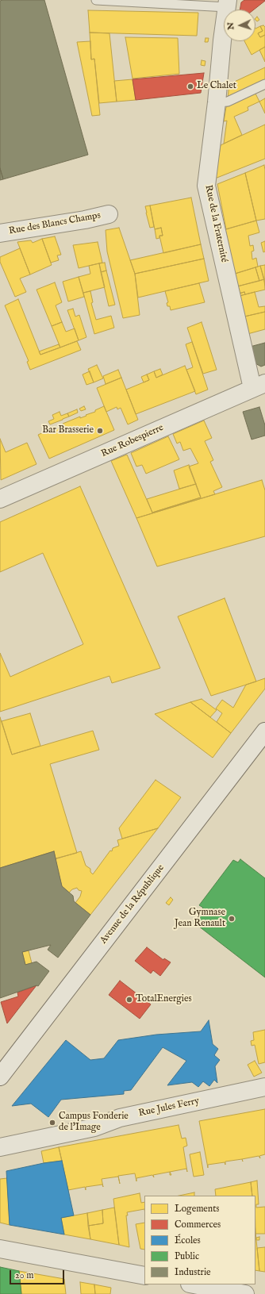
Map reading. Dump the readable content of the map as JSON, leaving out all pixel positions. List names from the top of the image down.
{
  "streets": {
    "street": [
      "Rue des Blancs Champs",
      "Rue de la Fraternité",
      "Rue Robespierre",
      "Avenue de la République",
      "Rue Jules Ferry"
    ]
  },
  "crossings": [
    ["Rue de la Fraternité", "Rue Robespierre"]
  ],
  "places": [
    "Le Chalet",
    "Bar Brasserie",
    "Gymnase Jean Renault",
    "TotalEnergies",
    "Campus Fonderie de l'Image"
  ],
  "legend": [
    "Logements",
    "Commerces",
    "Écoles",
    "Public",
    "Industrie"
  ],
  "scale_bar": "20 m",
  "north": "left"
}
